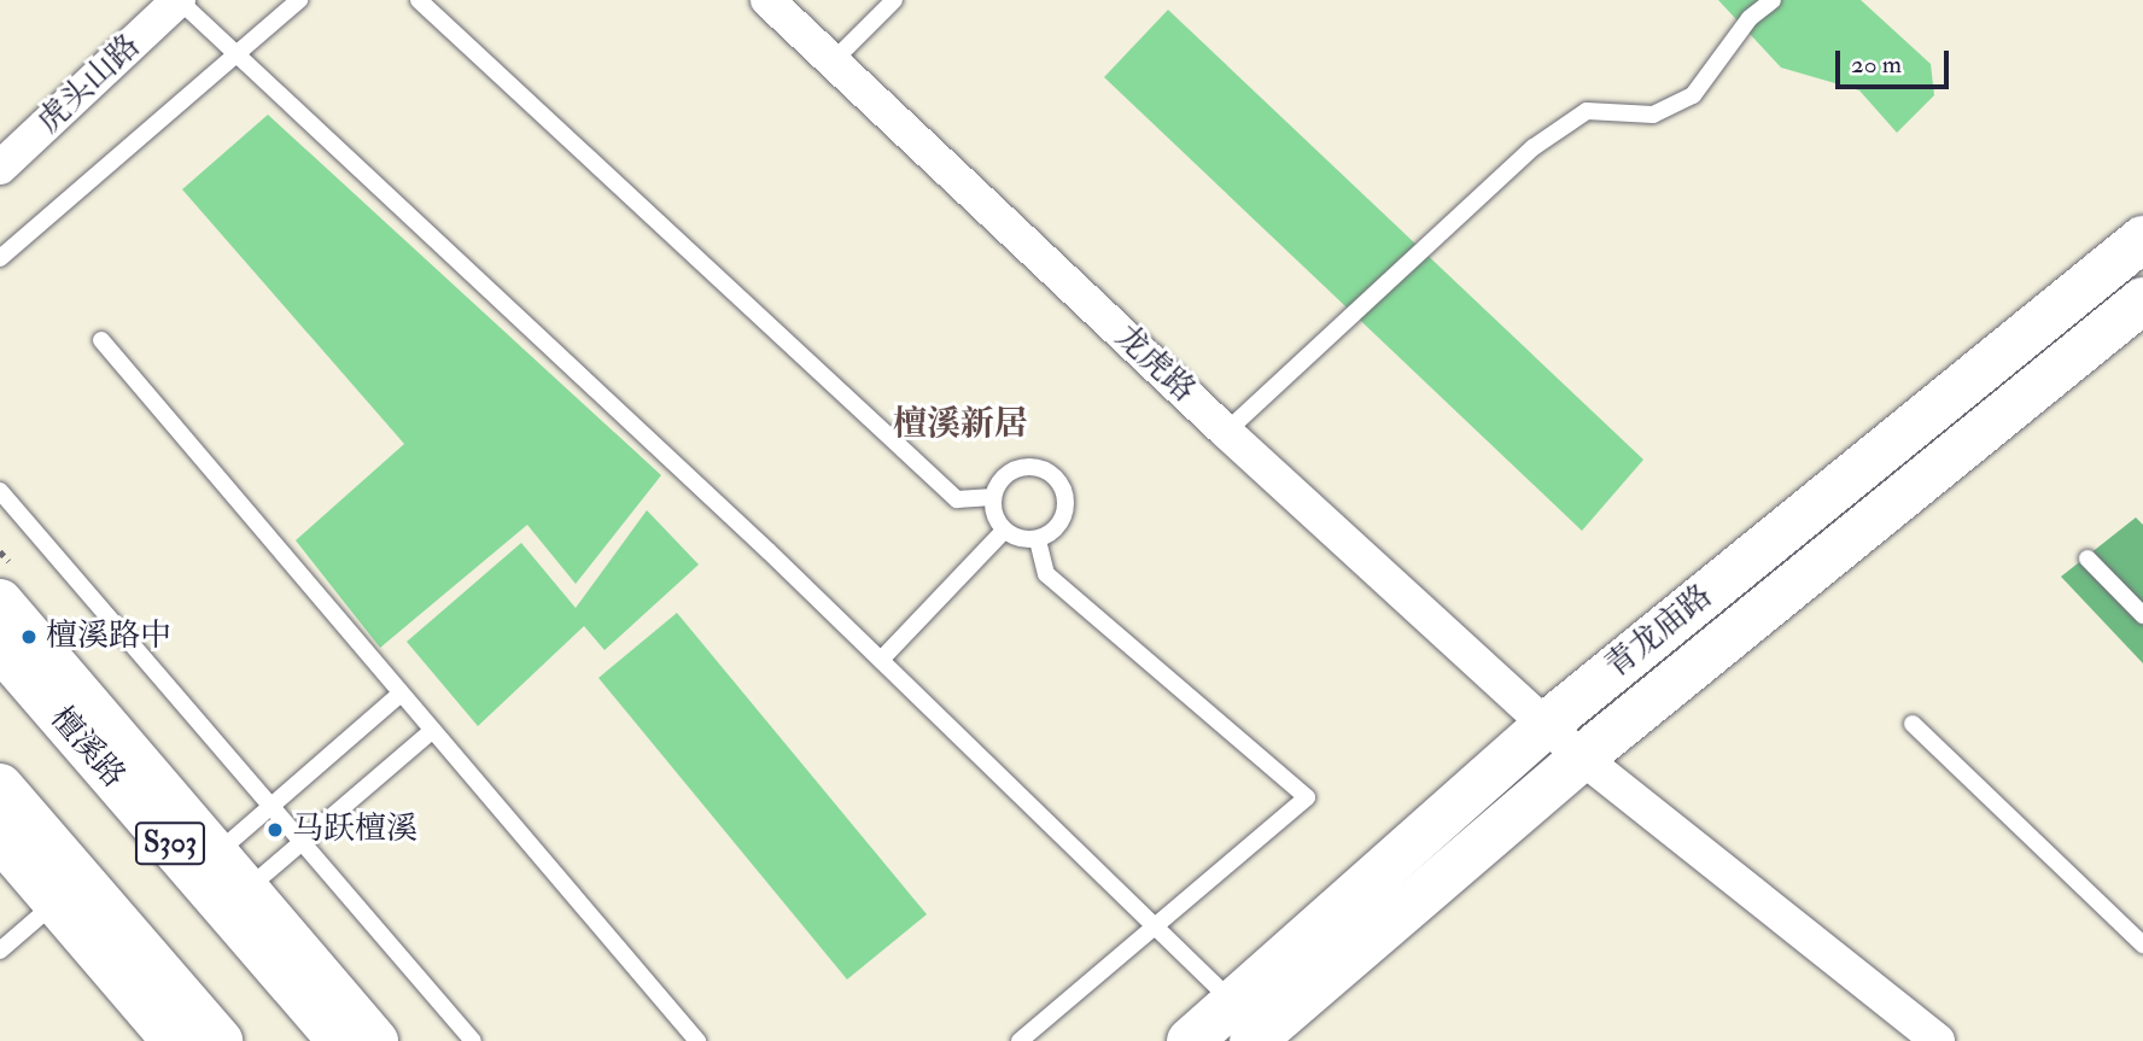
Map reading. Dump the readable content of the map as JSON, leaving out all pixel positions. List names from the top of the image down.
{
  "streets": {
    "street": [
      "虎头山路",
      "龙虎路",
      "青龙庙路",
      "檀溪路",
      "S303"
    ]
  },
  "crossings": [
    ["龙虎路", "青龙庙路"]
  ],
  "districts": ["檀溪新居"],
  "places": ["檀溪路中", "马跃檀溪"],
  "scale_bar": "20 m"
}
